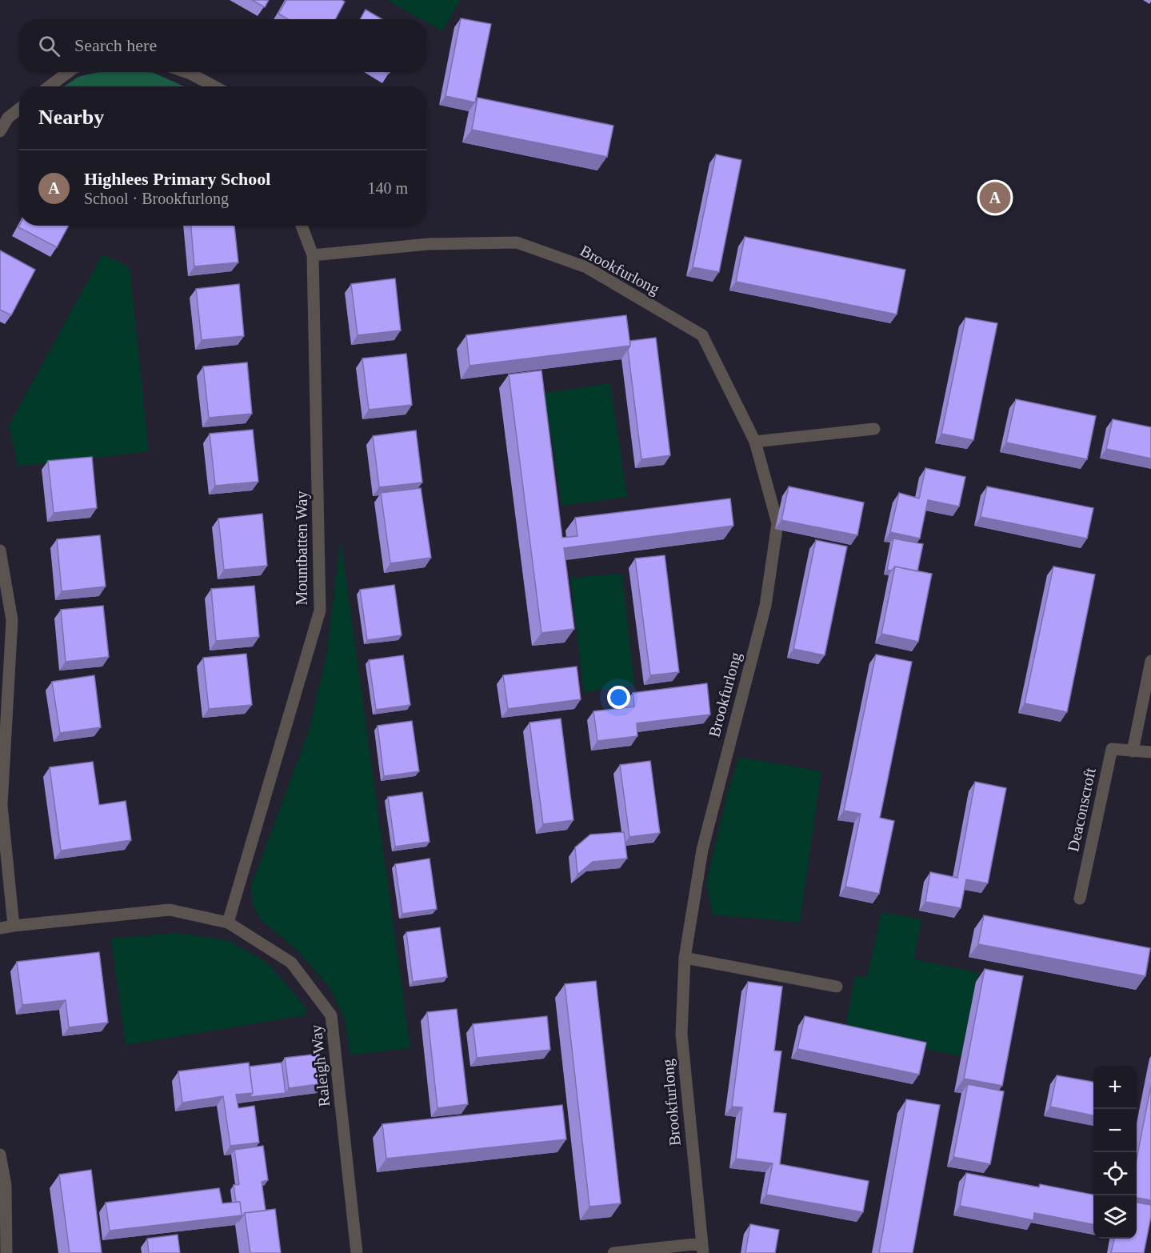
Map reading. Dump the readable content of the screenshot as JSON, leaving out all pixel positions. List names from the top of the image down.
{
  "streets": {
    "street": [
      "Brookfurlong",
      "Mountbatten Way",
      "Deaconscroft",
      "Raleigh Way"
    ]
  },
  "crossings": [
    ["Brookfurlong", "Mountbatten Way"],
    ["Mountbatten Way", "Raleigh Way"]
  ],
  "page": {
    "search": "Search here",
    "heading": "Nearby",
    "list": [
      {
        "mark": "A",
        "name": "Highlees Primary School",
        "note": "School · Brookfurlong",
        "value": "140 m"
      }
    ],
    "pins": "A",
    "map_buttons": ["+", "−"]
  }
}
